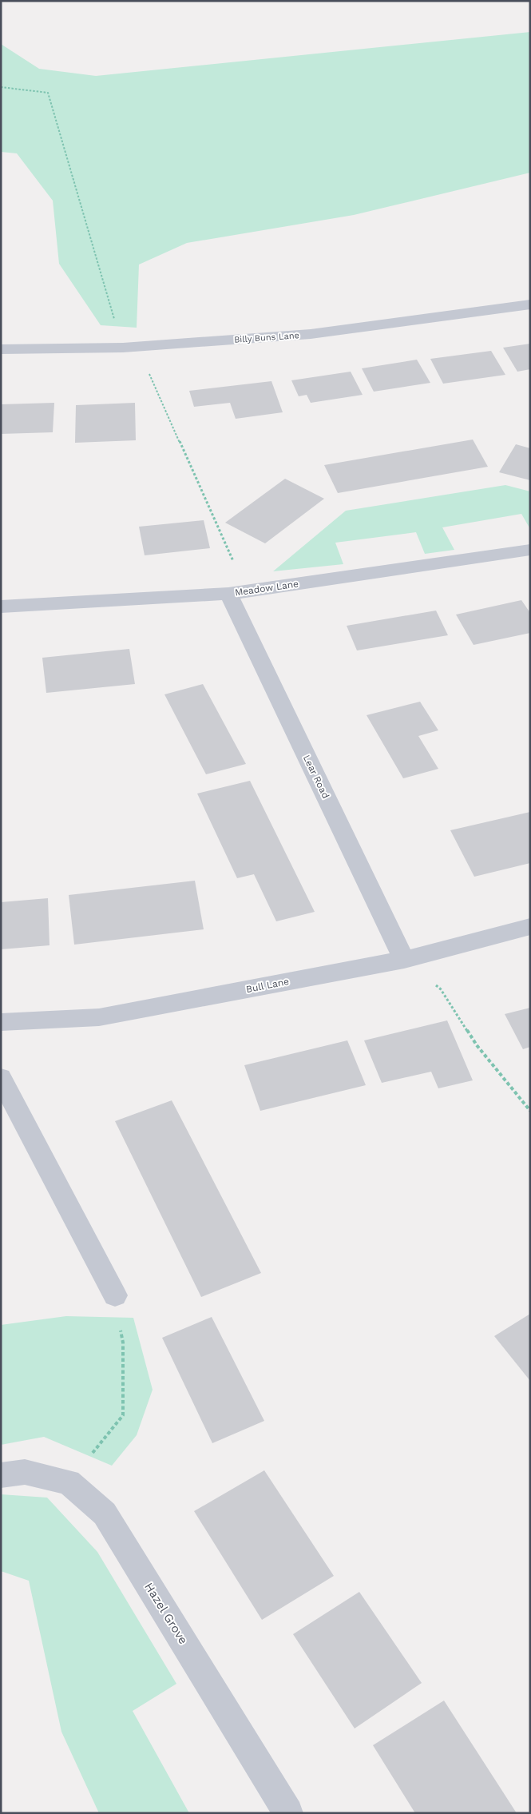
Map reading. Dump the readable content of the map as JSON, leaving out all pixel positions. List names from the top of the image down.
{
  "streets": {
    "street": [
      "Billy Buns Lane",
      "Meadow Lane",
      "Lear Road",
      "Bull Lane",
      "Hazel Grove"
    ]
  },
  "crossings": [
    ["Meadow Lane", "Lear Road"],
    ["Lear Road", "Bull Lane"]
  ]
}
